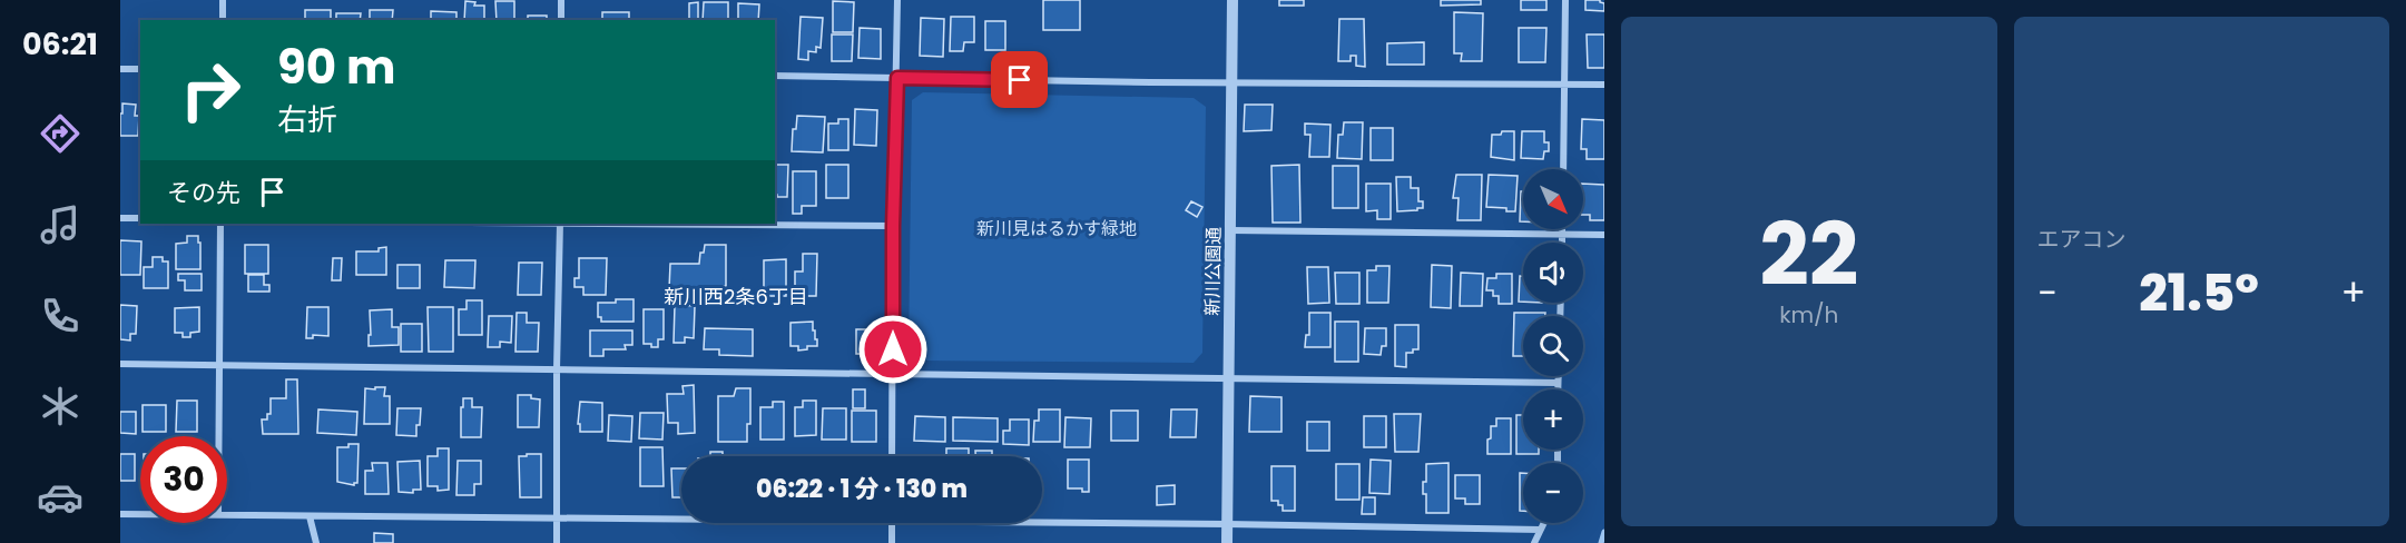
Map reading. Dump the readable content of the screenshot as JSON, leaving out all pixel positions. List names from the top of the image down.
{
  "streets": {
    "street": ["新川公園通"]
  },
  "districts": ["新川西2条6丁目"],
  "parks": ["新川見はるかす緑地"],
  "north": "bottom right",
  "page": {
    "tabs": "06:21",
    "tile": [
      ["22", "km/h"],
      "エアコン"
    ],
    "turn": ["90 m", "右折"],
    "then": "その先",
    "map_buttons": ["+", "−"],
    "heat": ["−", "21.5°", "+"],
    "limit": "30",
    "trip": "06:22 · 1 分 · 130 m"
  }
}
